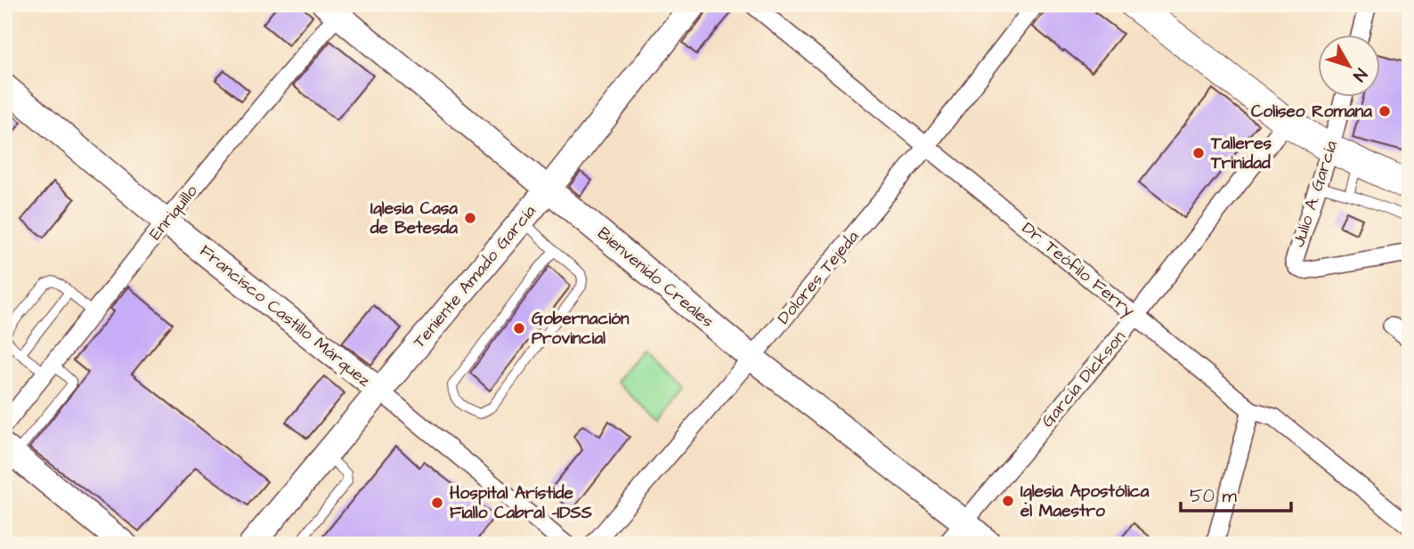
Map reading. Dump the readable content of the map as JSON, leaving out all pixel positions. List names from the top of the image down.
{
  "streets": {
    "main road": ["Teniente Amado García", "Bienvenido Creales", "Francisco Castillo Márquez"],
    "street": [
      "Julio A. García",
      "Enriquillo",
      "Dr. Teófilo Ferry",
      "Dolores Tejeda",
      "García Dickson"
    ]
  },
  "crossings": [
    ["Enriquillo", "Bienvenido Creales"],
    ["Enriquillo", "Francisco Castillo Márquez"],
    ["Dr. Teófilo Ferry", "Dolores Tejeda"],
    ["Dr. Teófilo Ferry", "García Dickson"],
    ["Teniente Amado García", "Bienvenido Creales"],
    ["Teniente Amado García", "Francisco Castillo Márquez"],
    ["Bienvenido Creales", "Dolores Tejeda"],
    ["Bienvenido Creales", "García Dickson"]
  ],
  "places": [
    "Coliseo Romana",
    "Talleres Trinidad",
    "Iglesia Casa de Betesda",
    "Gobernación Provincial",
    "Iglesia Apostólica el Maestro",
    "Hospital Arístide Fiallo Cabral -IDSS"
  ],
  "scale_bar": "50 m",
  "north": "bottom right"
}
